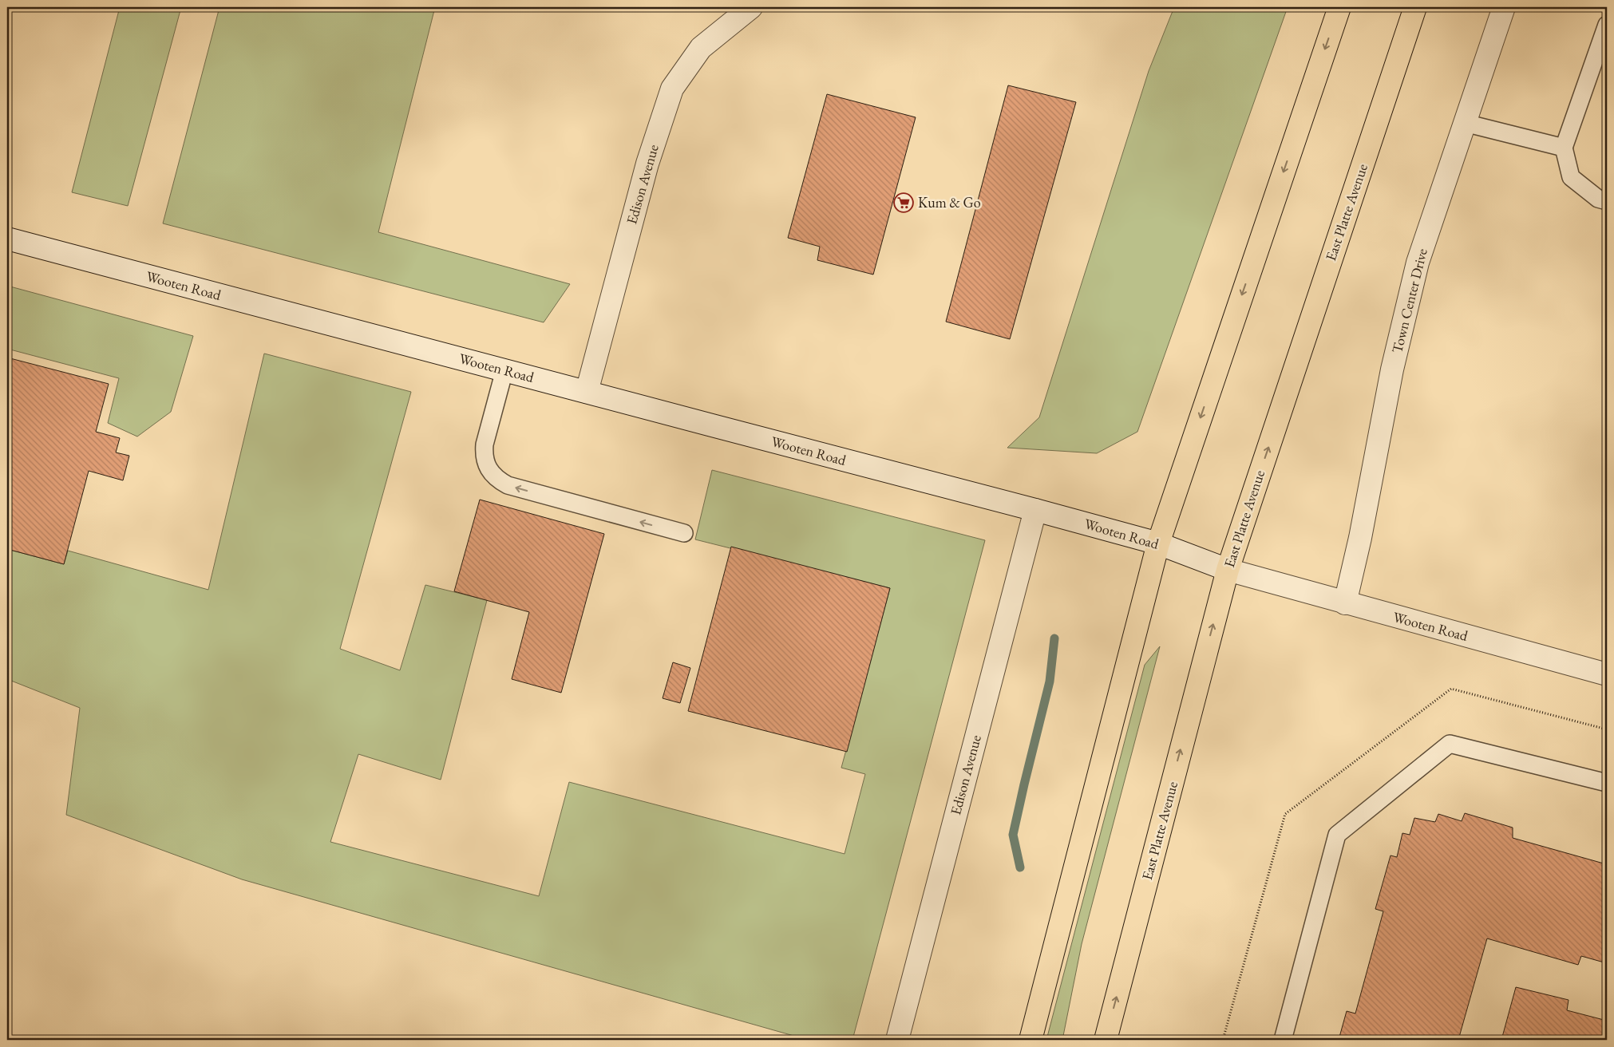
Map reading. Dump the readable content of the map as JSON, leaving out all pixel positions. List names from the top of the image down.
{
  "streets": {
    "highway": ["East Platte Avenue"],
    "street": ["Edison Avenue", "Wooten Road", "Town Center Drive"]
  },
  "crossings": [
    ["Edison Avenue", "Wooten Road"],
    ["East Platte Avenue", "Wooten Road"],
    ["Wooten Road", "Town Center Drive"]
  ],
  "places": {
    "supermarket": ["Kum & Go"]
  }
}
